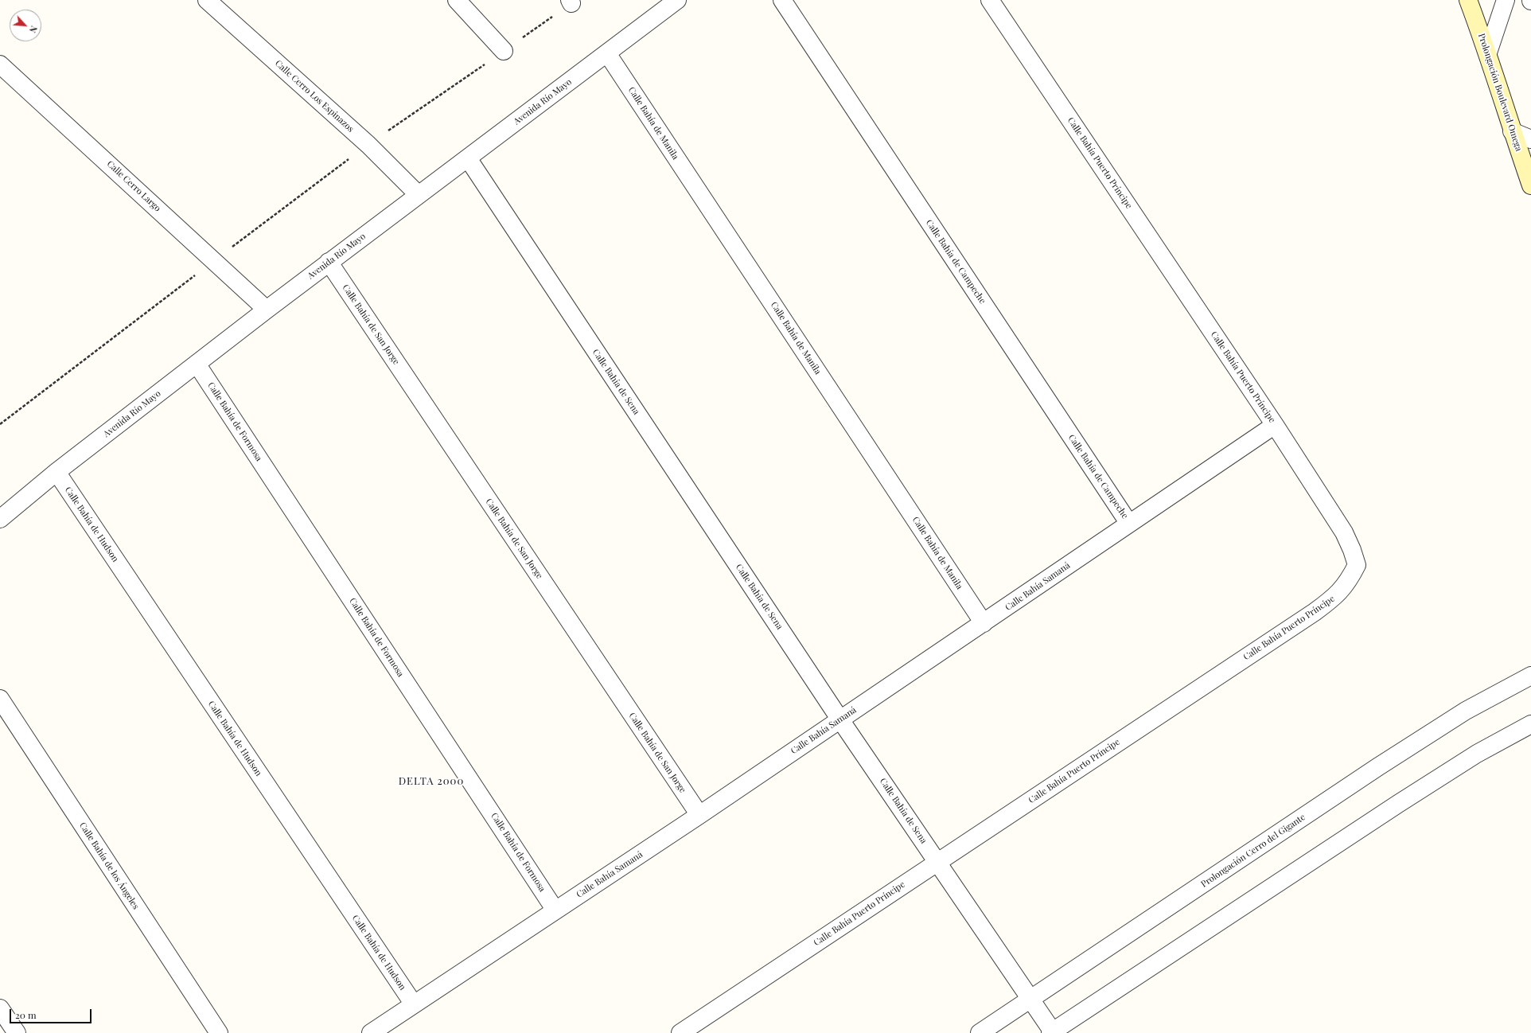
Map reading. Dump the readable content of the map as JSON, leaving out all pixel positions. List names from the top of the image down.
{
  "streets": {
    "street": [
      "Prolongación Boulevard Omega",
      "Calle Cerro Los Espinazos",
      "Avenida Río Mayo",
      "Calle Bahía de Manila",
      "Calle Bahía Puerto Príncipe",
      "Calle Cerro Largo",
      "Calle Bahía de Campeche",
      "Calle Bahía de San Jorge",
      "Calle Bahía de Sena",
      "Calle Bahía de Formosa",
      "Calle Bahía de Hudson",
      "Calle Bahía Samaná",
      "Prolongación Cerro del Gigante",
      "Calle Bahía de los Ángeles"
    ]
  },
  "crossings": [
    ["Calle Cerro Los Espinazos", "Avenida Río Mayo"],
    ["Avenida Río Mayo", "Calle Bahía de Manila"],
    ["Avenida Río Mayo", "Calle Cerro Largo"],
    ["Avenida Río Mayo", "Calle Bahía de San Jorge"],
    ["Avenida Río Mayo", "Calle Bahía de Sena"],
    ["Avenida Río Mayo", "Calle Bahía de Formosa"],
    ["Avenida Río Mayo", "Calle Bahía de Hudson"],
    ["Calle Bahía de Manila", "Calle Bahía Samaná"],
    ["Calle Bahía Puerto Príncipe", "Calle Bahía de Sena"],
    ["Calle Bahía Puerto Príncipe", "Calle Bahía Samaná"],
    ["Calle Bahía de Campeche", "Calle Bahía Samaná"],
    ["Calle Bahía de San Jorge", "Calle Bahía Samaná"],
    ["Calle Bahía de Sena", "Calle Bahía Samaná"],
    ["Calle Bahía de Sena", "Prolongación Cerro del Gigante"],
    ["Calle Bahía de Formosa", "Calle Bahía Samaná"],
    ["Calle Bahía de Hudson", "Calle Bahía Samaná"]
  ],
  "districts": ["DELTA 2000"],
  "scale_bar": "20 m",
  "north": "bottom right"
}
